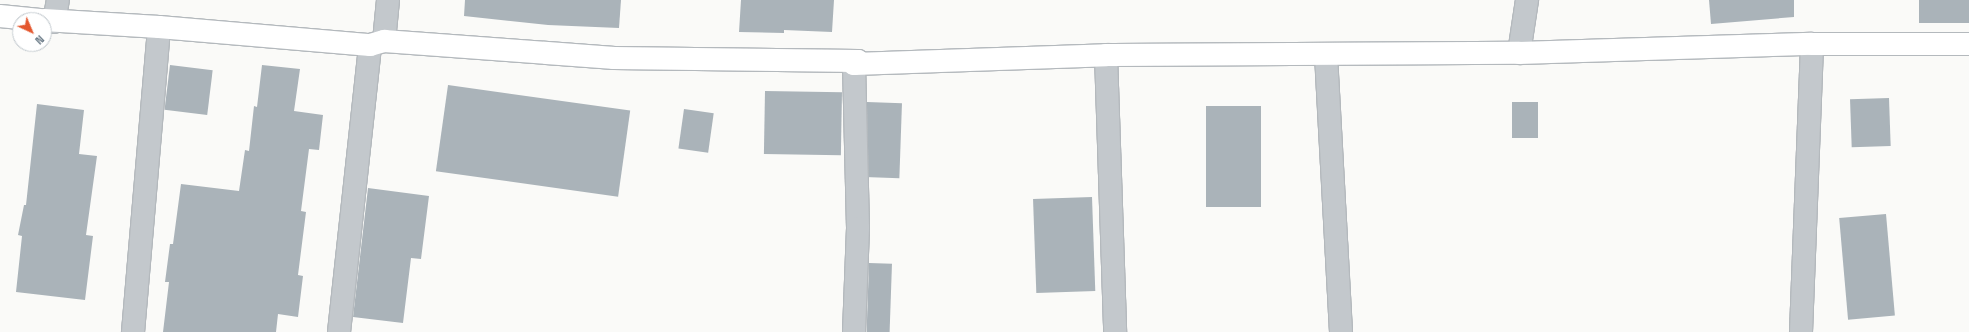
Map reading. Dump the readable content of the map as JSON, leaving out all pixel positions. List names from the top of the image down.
{
  "north": "bottom right"
}
